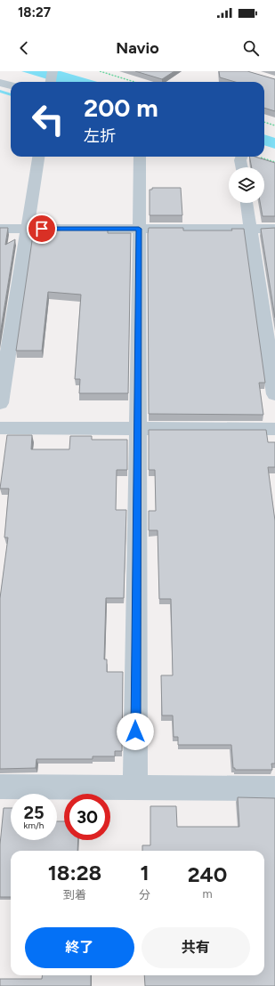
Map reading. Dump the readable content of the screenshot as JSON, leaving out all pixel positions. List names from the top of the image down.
{
  "page": {
    "status": "18:27",
    "header": "Navio",
    "turn": ["200 m", "左折"],
    "speed": "25 km/h",
    "limit": "30",
    "eta": [
      "18:28",
      "到着",
      "1",
      "分",
      "240",
      "m"
    ],
    "buttons": ["終了", "共有"]
  }
}
